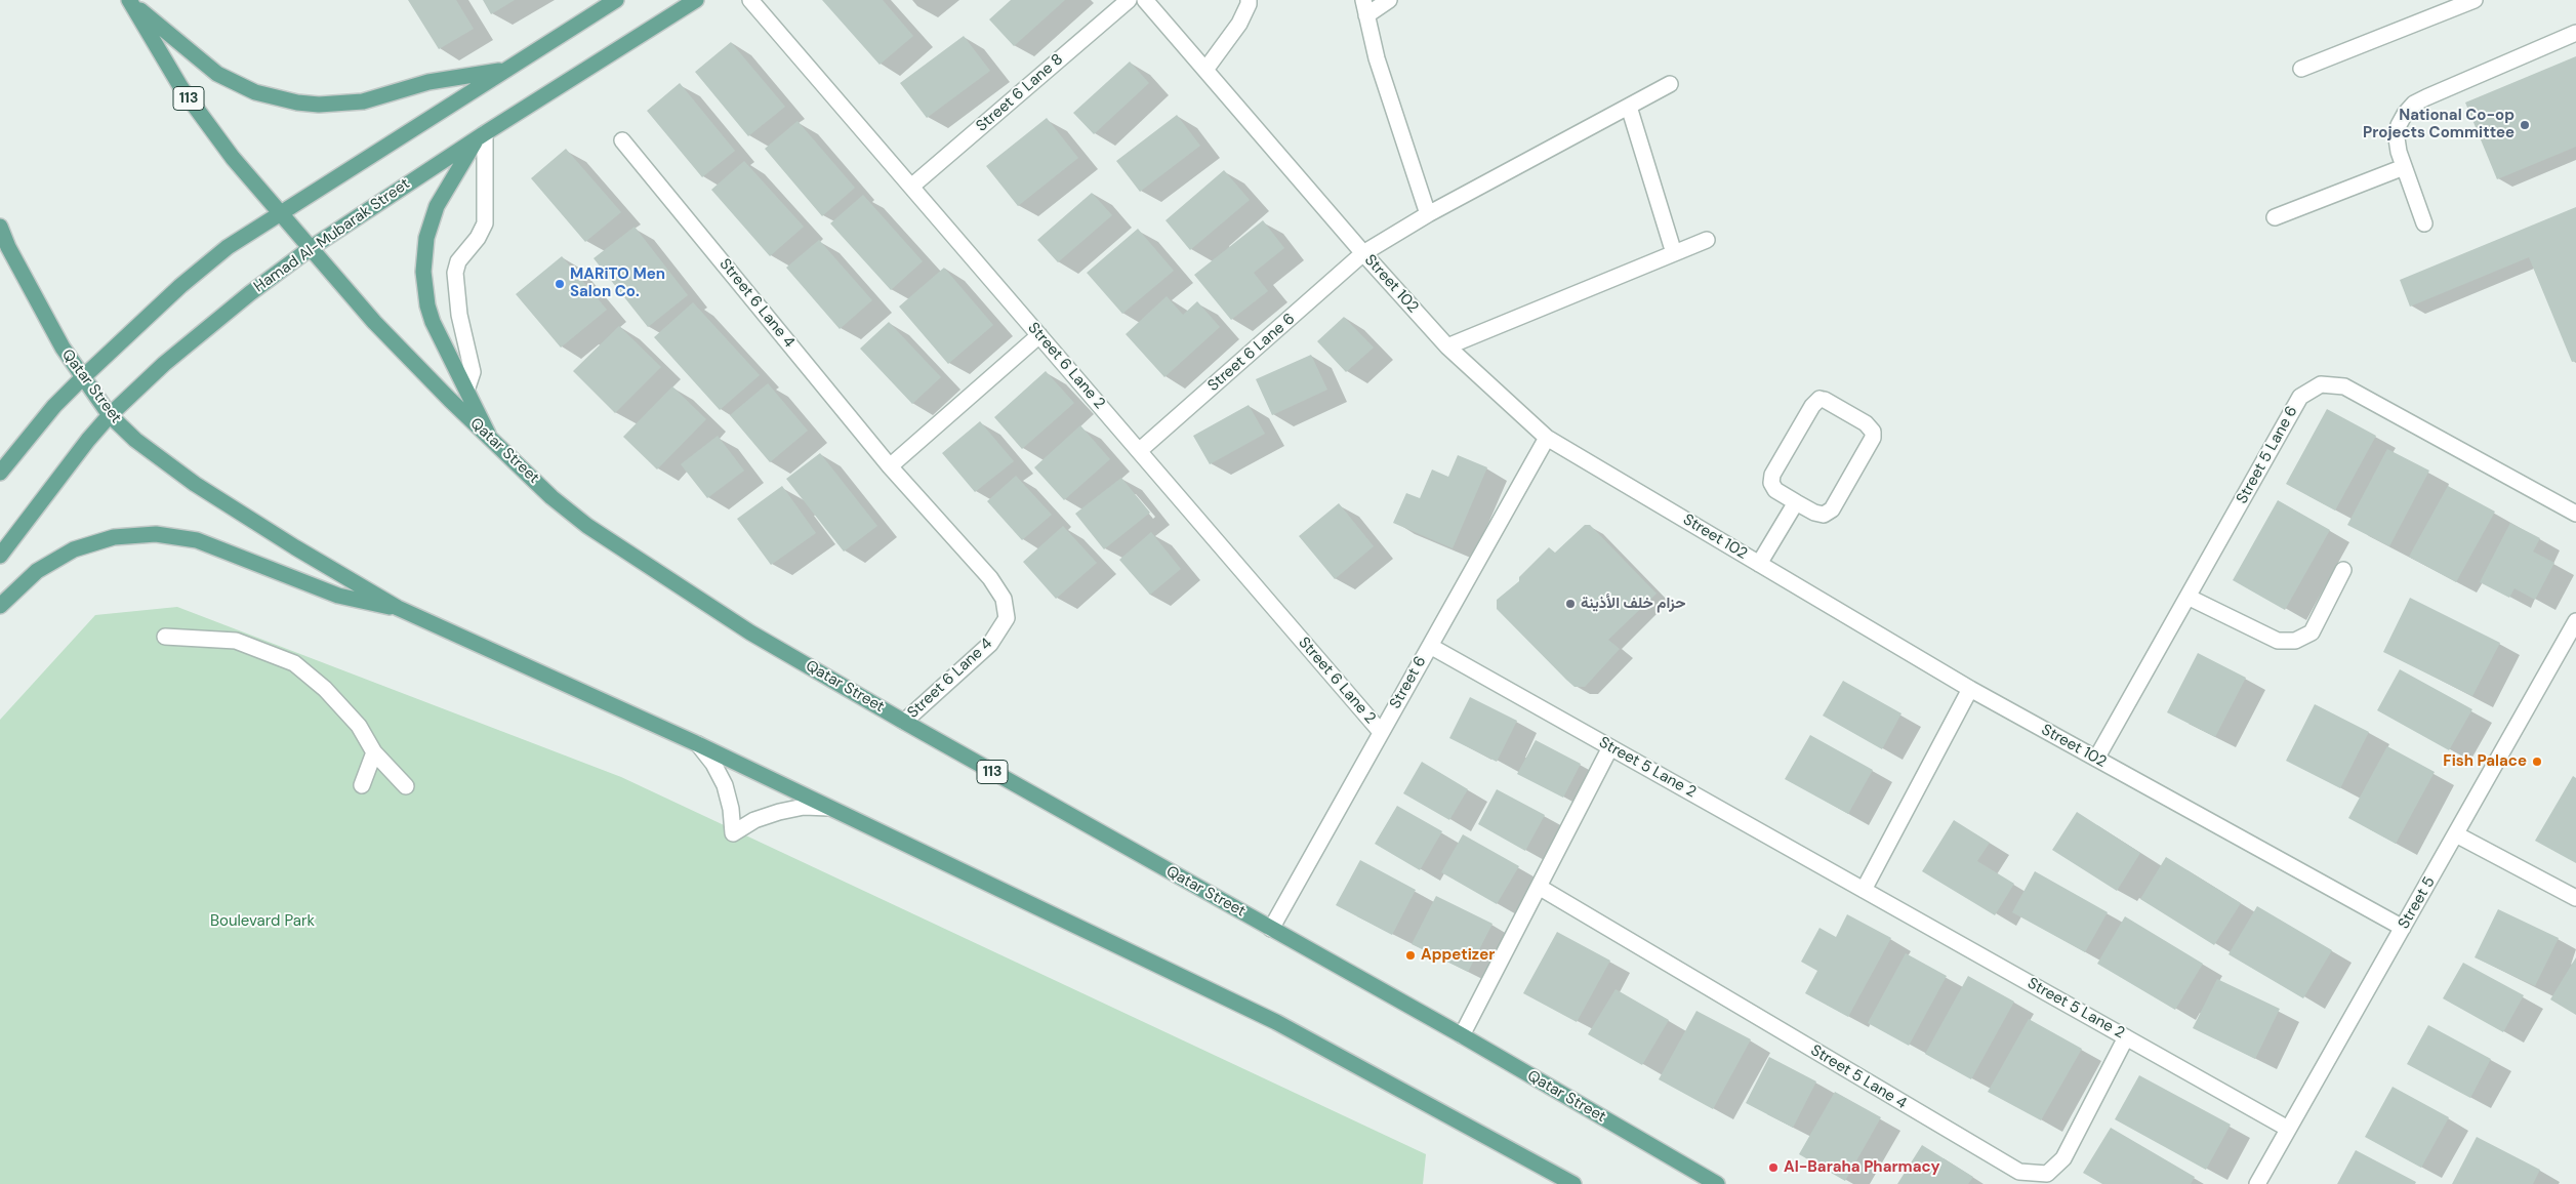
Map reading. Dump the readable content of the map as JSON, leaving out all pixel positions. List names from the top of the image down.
{
  "streets": {
    "main road": ["113", "Hamad Al-Mubarak Street", "Qatar Street"],
    "street": [
      "Street 6 Lane 8",
      "Street 102",
      "Street 6 Lane 4",
      "Street 6 Lane 6",
      "Street 6 Lane 2",
      "Street 5 Lane 6",
      "Street 6",
      "Street 5 Lane 2",
      "Street 5",
      "Street 5 Lane 4"
    ]
  },
  "crossings": [
    ["Street 6 Lane 8", "Street 6 Lane 2"],
    ["Hamad Al-Mubarak Street", "Qatar Street"],
    ["Street 102", "Street 6 Lane 6"],
    ["Street 102", "Street 5 Lane 6"],
    ["Street 102", "Street 6"],
    ["Street 102", "Street 5"],
    ["Street 6 Lane 4", "Qatar Street"],
    ["Street 6 Lane 6", "Street 6 Lane 2"],
    ["Street 6 Lane 2", "Street 6"],
    ["Qatar Street", "Street 6"],
    ["Street 6", "Street 5 Lane 2"],
    ["Street 5 Lane 2", "Street 5"],
    ["Street 5 Lane 2", "Street 5 Lane 4"]
  ],
  "parks": ["Boulevard Park"],
  "places": [
    "National Co-op Projects Committee",
    "MARiTO Men Salon Co.",
    "حزام خلف الأذينة",
    "Fish Palace",
    "Appetizer",
    "Al-Baraha Pharmacy"
  ]
}
